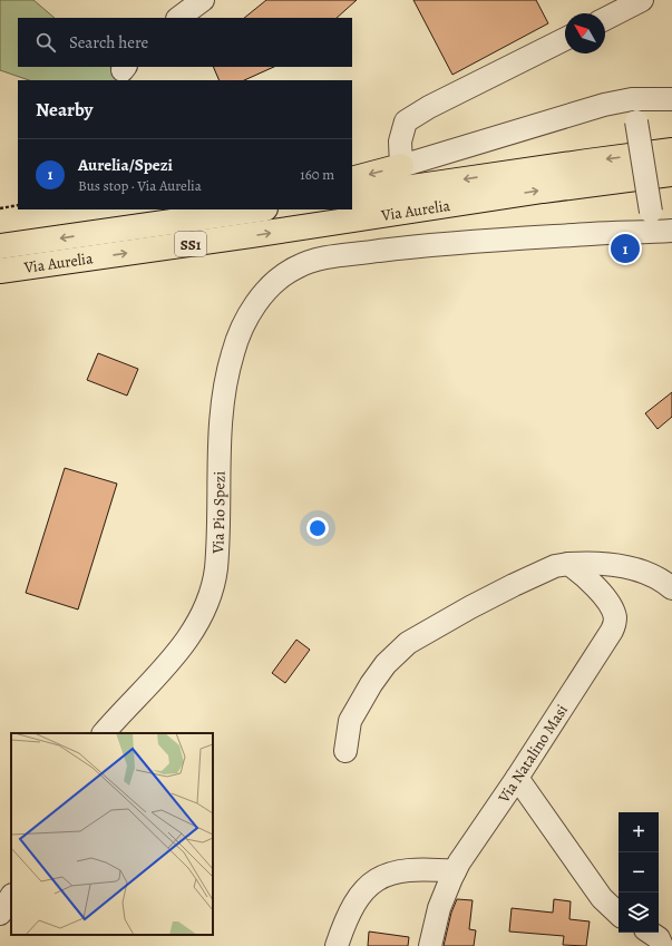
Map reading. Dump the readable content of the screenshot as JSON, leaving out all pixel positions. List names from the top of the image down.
{
  "streets": {
    "highway": ["Via Aurelia", "SS1"],
    "street": ["Via Pio Spezi", "Via Natalino Masi"]
  },
  "north": "top left",
  "page": {
    "search": "Search here",
    "heading": "Nearby",
    "list": [
      {
        "mark": "1",
        "name": "Aurelia/Spezi",
        "note": "Bus stop · Via Aurelia",
        "value": "160 m"
      }
    ],
    "pins": "1",
    "map_buttons": ["+", "−"]
  }
}
